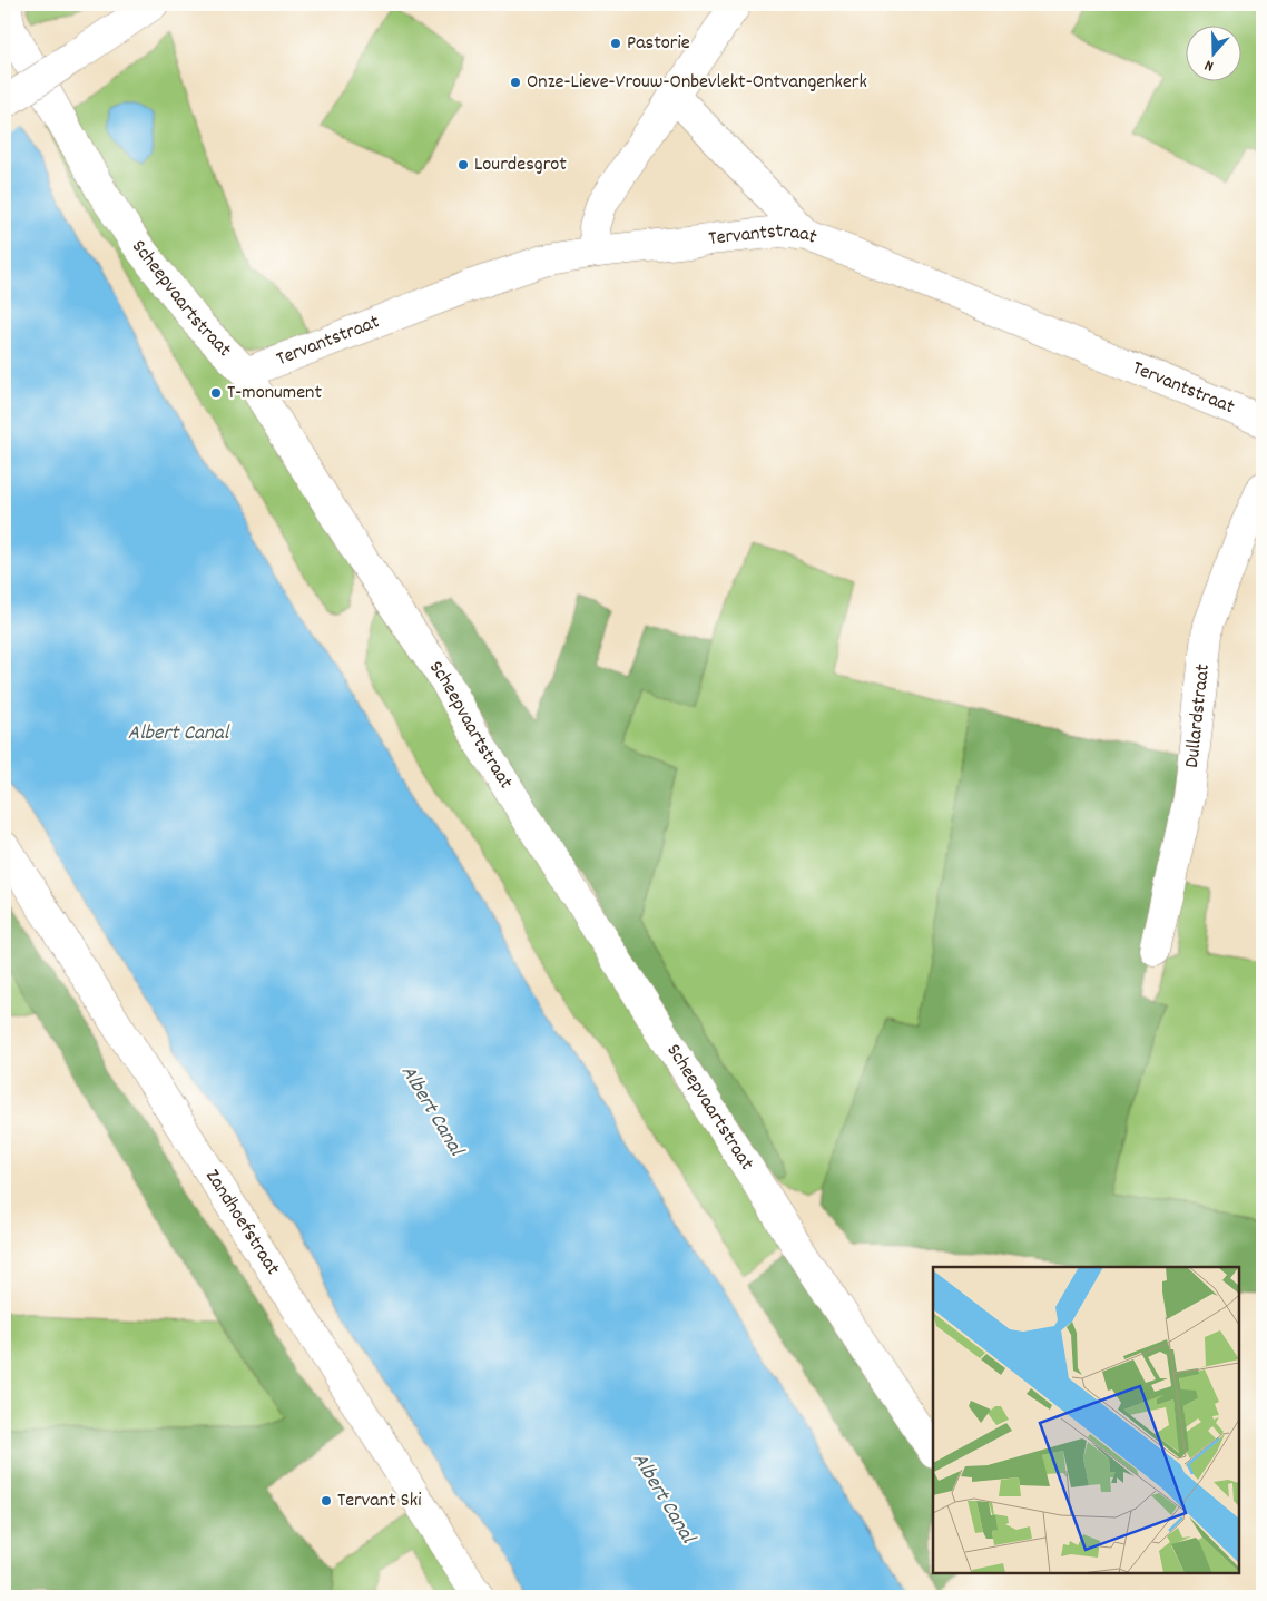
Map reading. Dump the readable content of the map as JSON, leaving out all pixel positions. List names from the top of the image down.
{
  "streets": {
    "street": [
      "Tervantstraat",
      "Scheepvaartstraat",
      "Dullardstraat",
      "Zandhoefstraat"
    ]
  },
  "crossings": [
    ["Tervantstraat", "Scheepvaartstraat"]
  ],
  "water": ["Albert Canal"],
  "places": [
    "Pastorie",
    "Onze-Lieve-Vrouw-Onbevlekt-Ontvangenkerk",
    "Lourdesgrot",
    "T-monument",
    "Tervant Ski"
  ],
  "north": "bottom"
}
